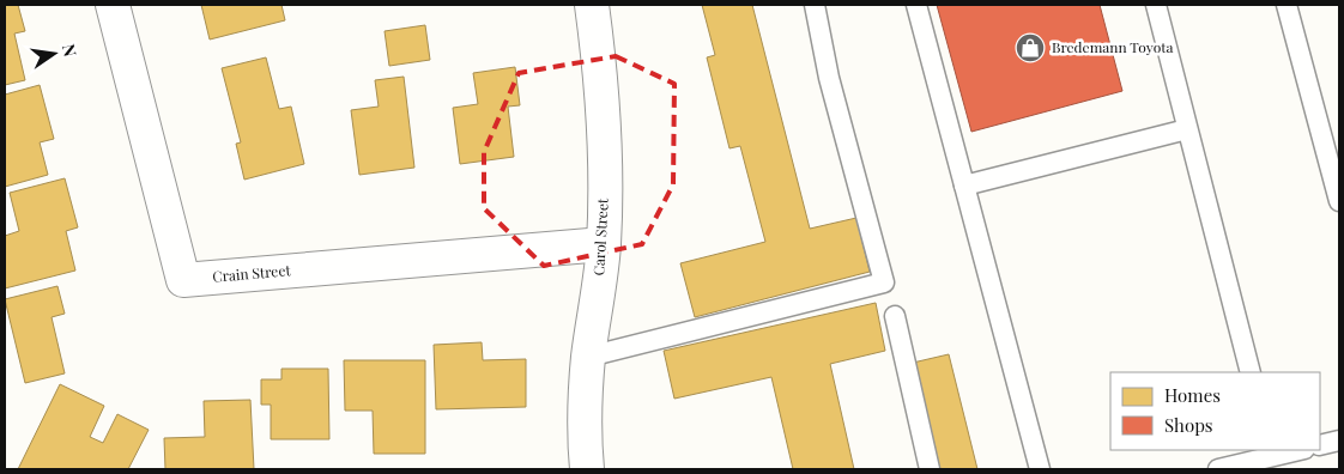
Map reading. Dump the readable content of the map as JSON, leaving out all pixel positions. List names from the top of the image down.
{
  "streets": {
    "street": ["Carol Street", "Crain Street"]
  },
  "crossings": [
    ["Carol Street", "Crain Street"]
  ],
  "places": {
    "shop": ["Bredemann Toyota"]
  },
  "legend": ["Homes", "Shops"],
  "north": "right"
}
